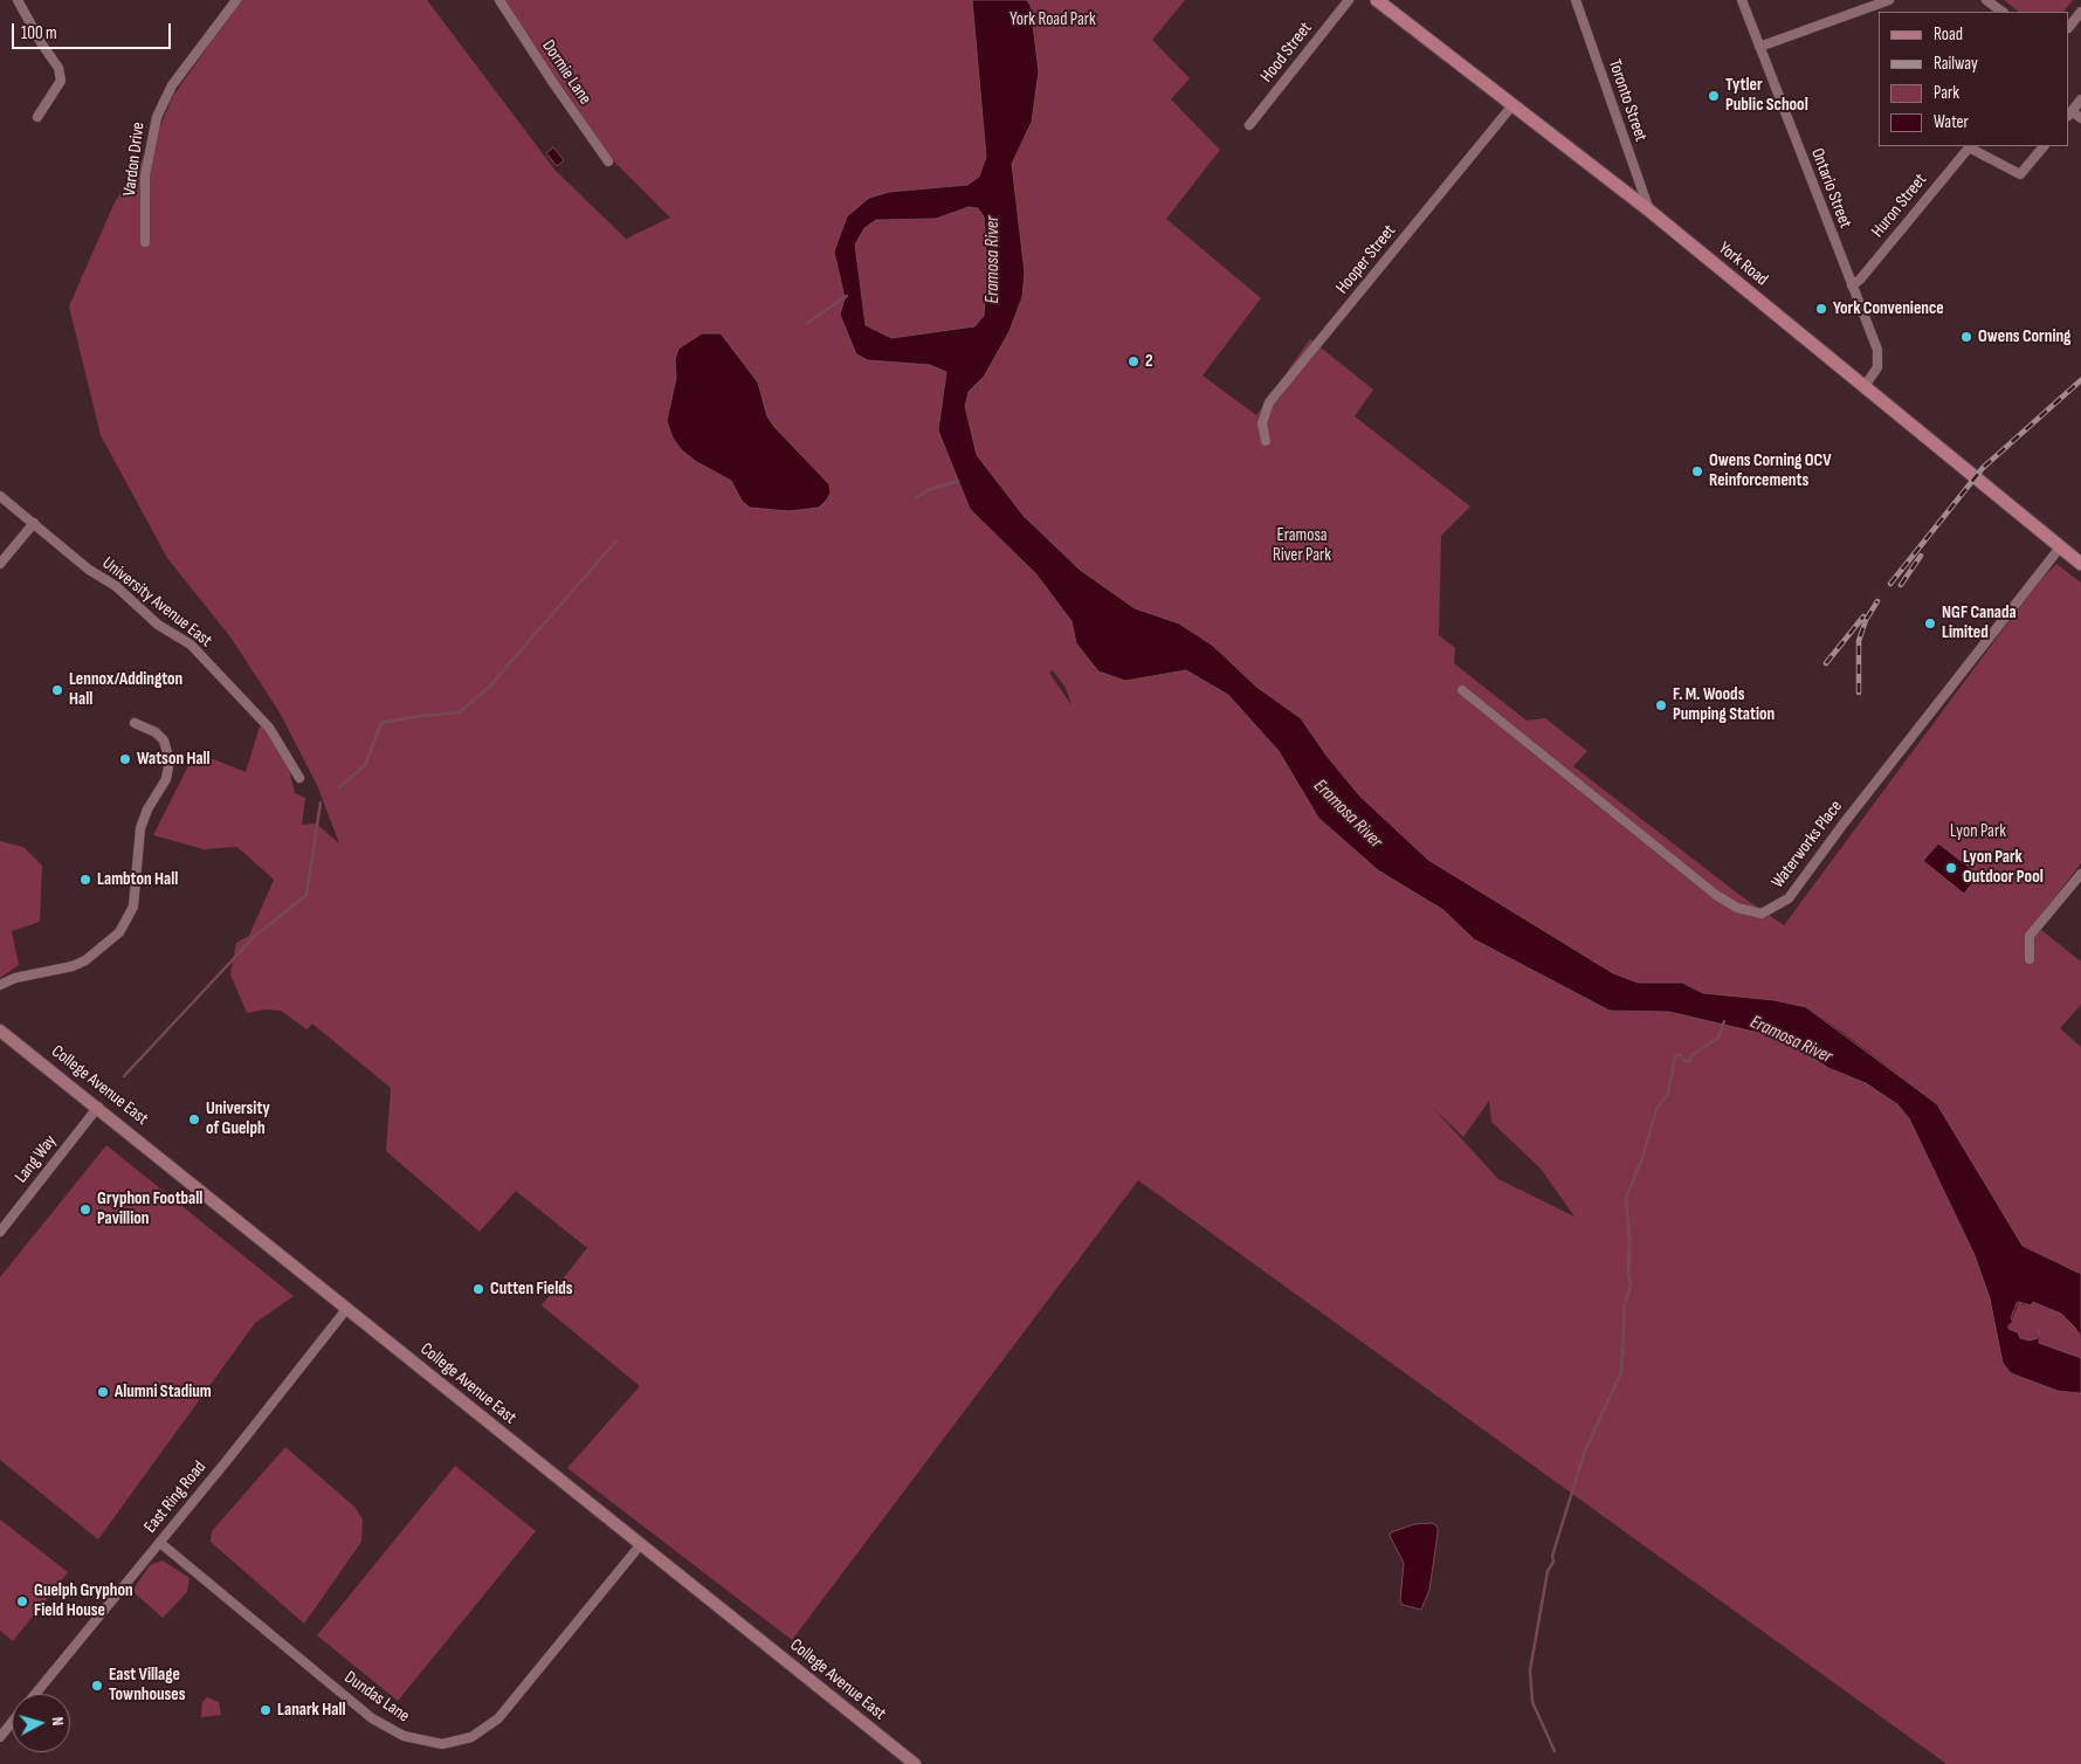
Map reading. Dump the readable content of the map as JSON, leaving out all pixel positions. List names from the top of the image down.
{
  "streets": {
    "main road": ["York Road"],
    "street": [
      "Hood Street",
      "Dormie Lane",
      "Toronto Street",
      "Vardon Drive",
      "Ontario Street",
      "Huron Street",
      "Hooper Street",
      "University Avenue East",
      "Waterworks Place",
      "College Avenue East",
      "Lang Way",
      "East Ring Road",
      "Dundas Lane"
    ]
  },
  "crossings": [
    ["Toronto Street", "York Road"],
    ["Ontario Street", "Huron Street"],
    ["Ontario Street", "York Road"],
    ["Hooper Street", "York Road"],
    ["York Road", "Waterworks Place"],
    ["College Avenue East", "Lang Way"],
    ["College Avenue East", "East Ring Road"],
    ["College Avenue East", "Dundas Lane"],
    ["East Ring Road", "Dundas Lane"]
  ],
  "water": ["Eramosa River"],
  "parks": ["York Road Park", "Eramosa River Park", "Lyon Park"],
  "places": [
    "Tytler Public School",
    "York Convenience",
    "Owens Corning",
    "2",
    "Owens Corning OCV Reinforcements",
    "NGF Canada Limited",
    "Lennox/Addington Hall",
    "F. M. Woods Pumping Station",
    "Watson Hall",
    "Lyon Park Outdoor Pool",
    "Lambton Hall",
    "University of Guelph",
    "Gryphon Football Pavillion",
    "Cutten Fields",
    "Alumni Stadium",
    "Guelph Gryphon Field House",
    "East Village Townhouses",
    "Lanark Hall"
  ],
  "legend": [
    "Road",
    "Railway",
    "Park",
    "Water"
  ],
  "scale_bar": "100 m",
  "north": "right"
}
